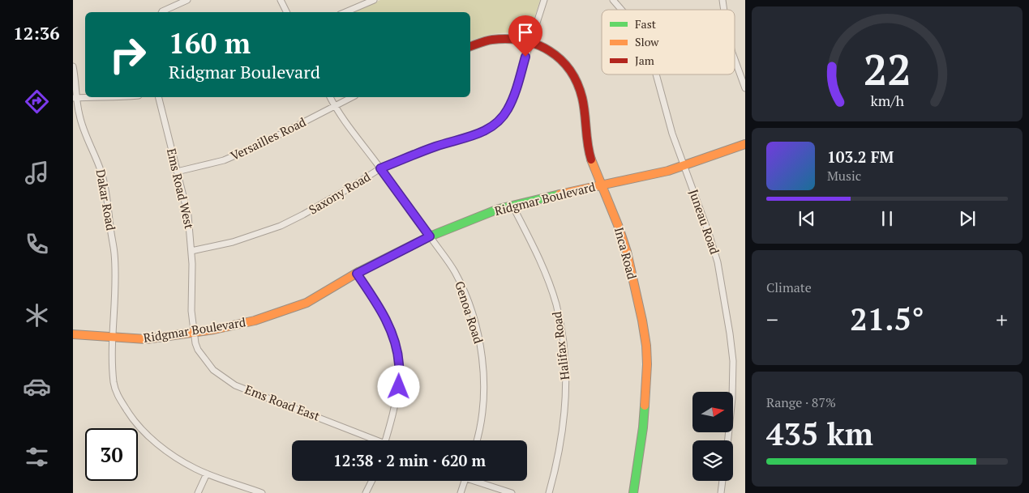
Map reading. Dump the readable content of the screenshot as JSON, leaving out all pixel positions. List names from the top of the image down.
{
  "streets": {
    "street": [
      "Versailles Road",
      "Ems Road West",
      "Saxony Road",
      "Ridgmar Boulevard",
      "Dakar Road",
      "Juneau Road",
      "Inca Road",
      "Genoa Road",
      "Halifax Road",
      "Ems Road East"
    ]
  },
  "crossings": [
    ["Versailles Road", "Ems Road West"],
    ["Versailles Road", "Genoa Road"],
    ["Ems Road West", "Saxony Road"],
    ["Ems Road West", "Ridgmar Boulevard"],
    ["Ems Road West", "Ems Road East"],
    ["Saxony Road", "Inca Road"],
    ["Saxony Road", "Genoa Road"],
    ["Ridgmar Boulevard", "Dakar Road"],
    ["Ridgmar Boulevard", "Juneau Road"],
    ["Ridgmar Boulevard", "Inca Road"],
    ["Ridgmar Boulevard", "Genoa Road"],
    ["Ridgmar Boulevard", "Halifax Road"],
    ["Ridgmar Boulevard", "Ems Road East"]
  ],
  "legend": ["Fast", "Slow", "Jam"],
  "north": "right",
  "page": {
    "tabs": "12:36",
    "turn": ["160 m", "Ridgmar Boulevard"],
    "song": ["103.2 FM", "Music"],
    "tile": [
      "Climate",
      ["Range · 87%", "435 km"]
    ],
    "heat": ["−", "21.5°", "+"],
    "limit": "30",
    "trip": "12:38 · 2 min · 620 m",
    "gauge": ["22", "km/h"]
  }
}
